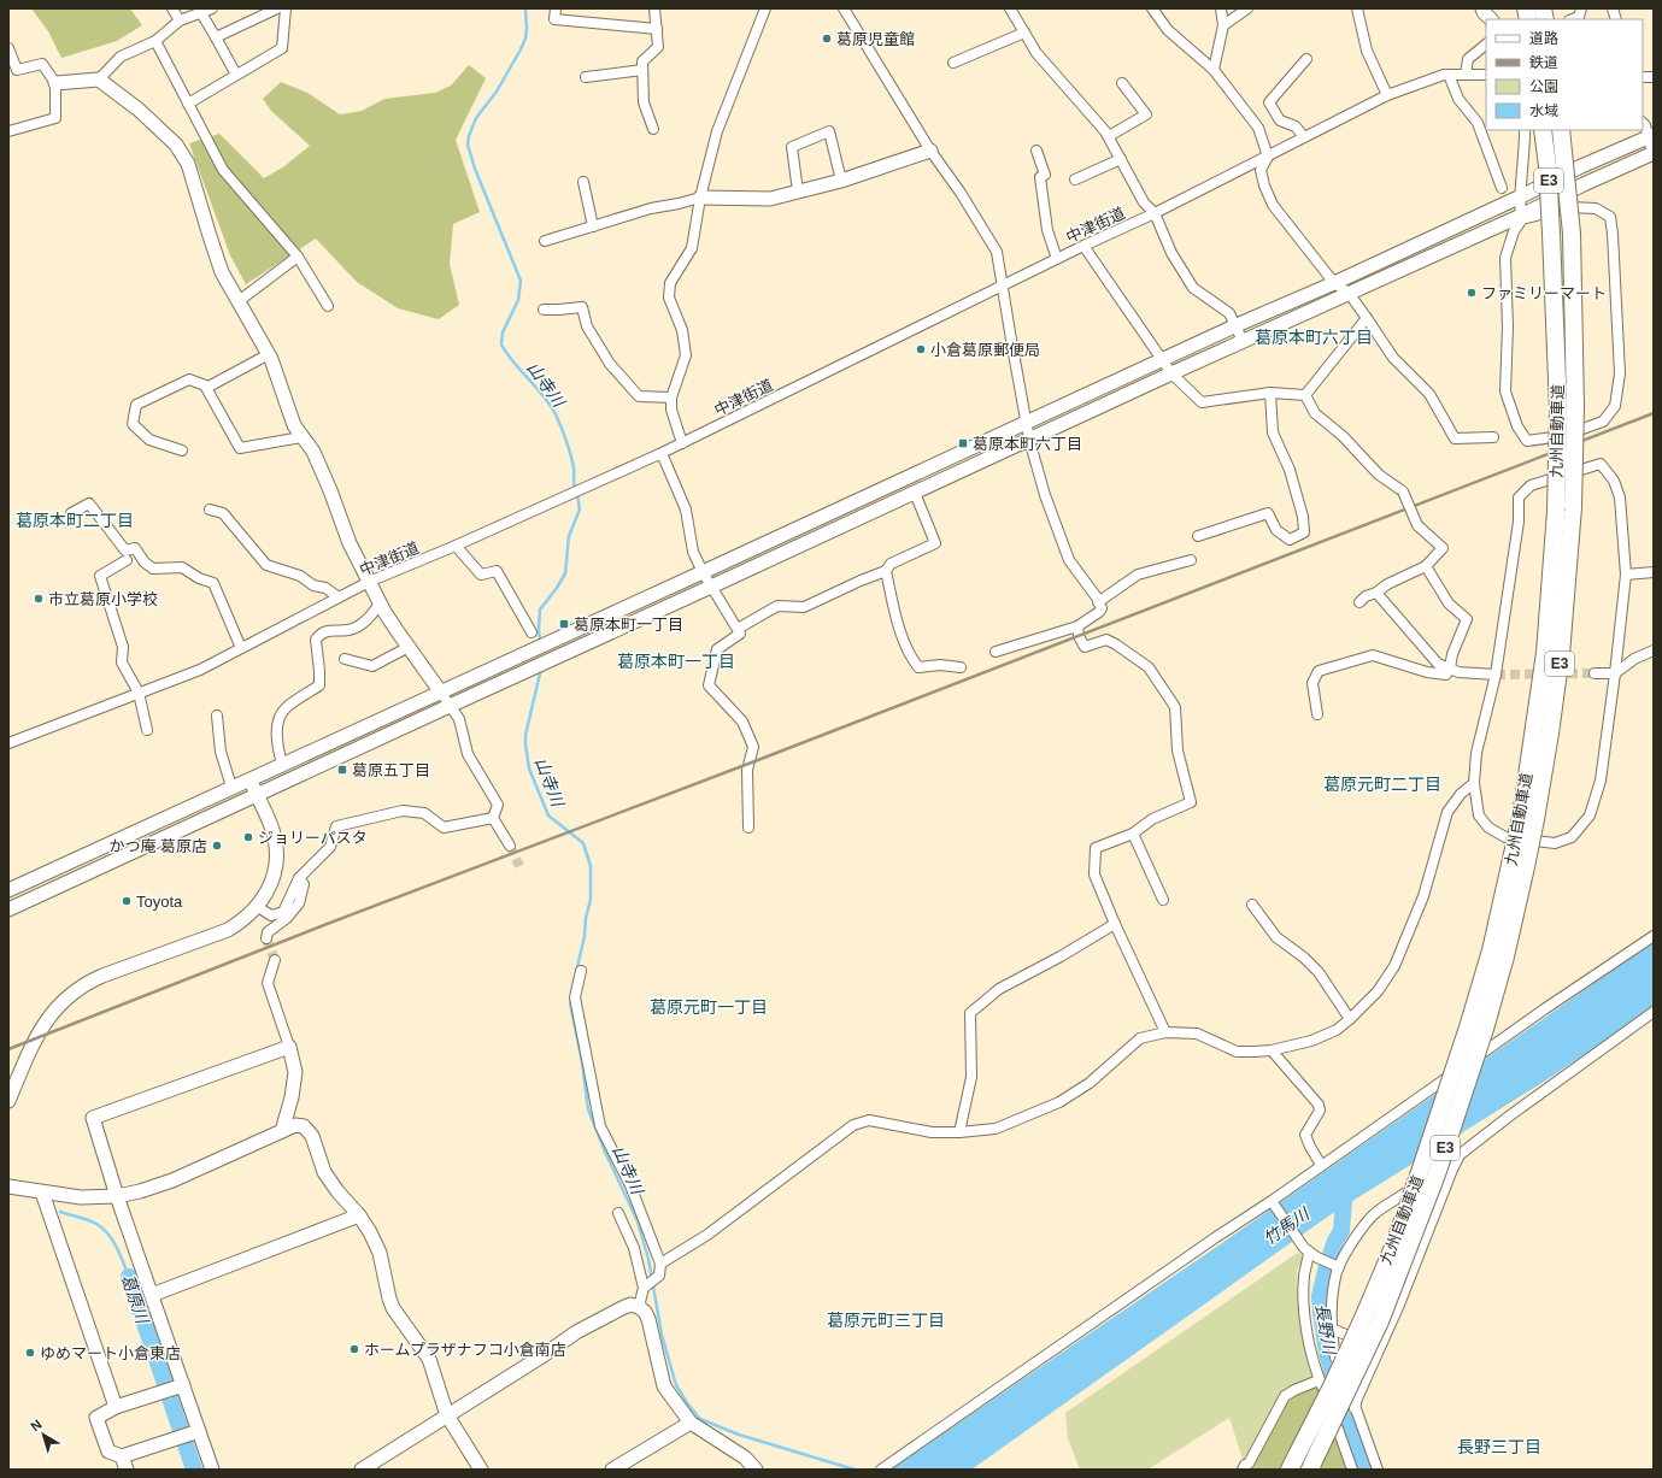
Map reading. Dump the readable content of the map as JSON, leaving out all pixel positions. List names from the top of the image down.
{
  "streets": {
    "highway": ["E3", "九州自動車道"],
    "street": ["中津街道"]
  },
  "districts": [
    "葛原本町六丁目",
    "葛原本町二丁目",
    "葛原本町一丁目",
    "葛原元町二丁目",
    "葛原元町一丁目",
    "葛原元町三丁目",
    "長野三丁目"
  ],
  "water": [
    "山寺川",
    "竹馬川",
    "葛原川",
    "長野川"
  ],
  "places": {
    "other": [
      "葛原児童館",
      "ファミリーマート",
      "小倉葛原郵便局",
      "市立葛原小学校",
      "ジョリーパスタ",
      "かつ庵 葛原店",
      "Toyota",
      "ホームプラザナフコ小倉南店",
      "ゆめマート小倉東店"
    ],
    "transit": ["葛原本町六丁目", "葛原本町一丁目", "葛原五丁目"]
  },
  "legend": [
    "道路",
    "鉄道",
    "公園",
    "水域"
  ],
  "north": "top left"
}
